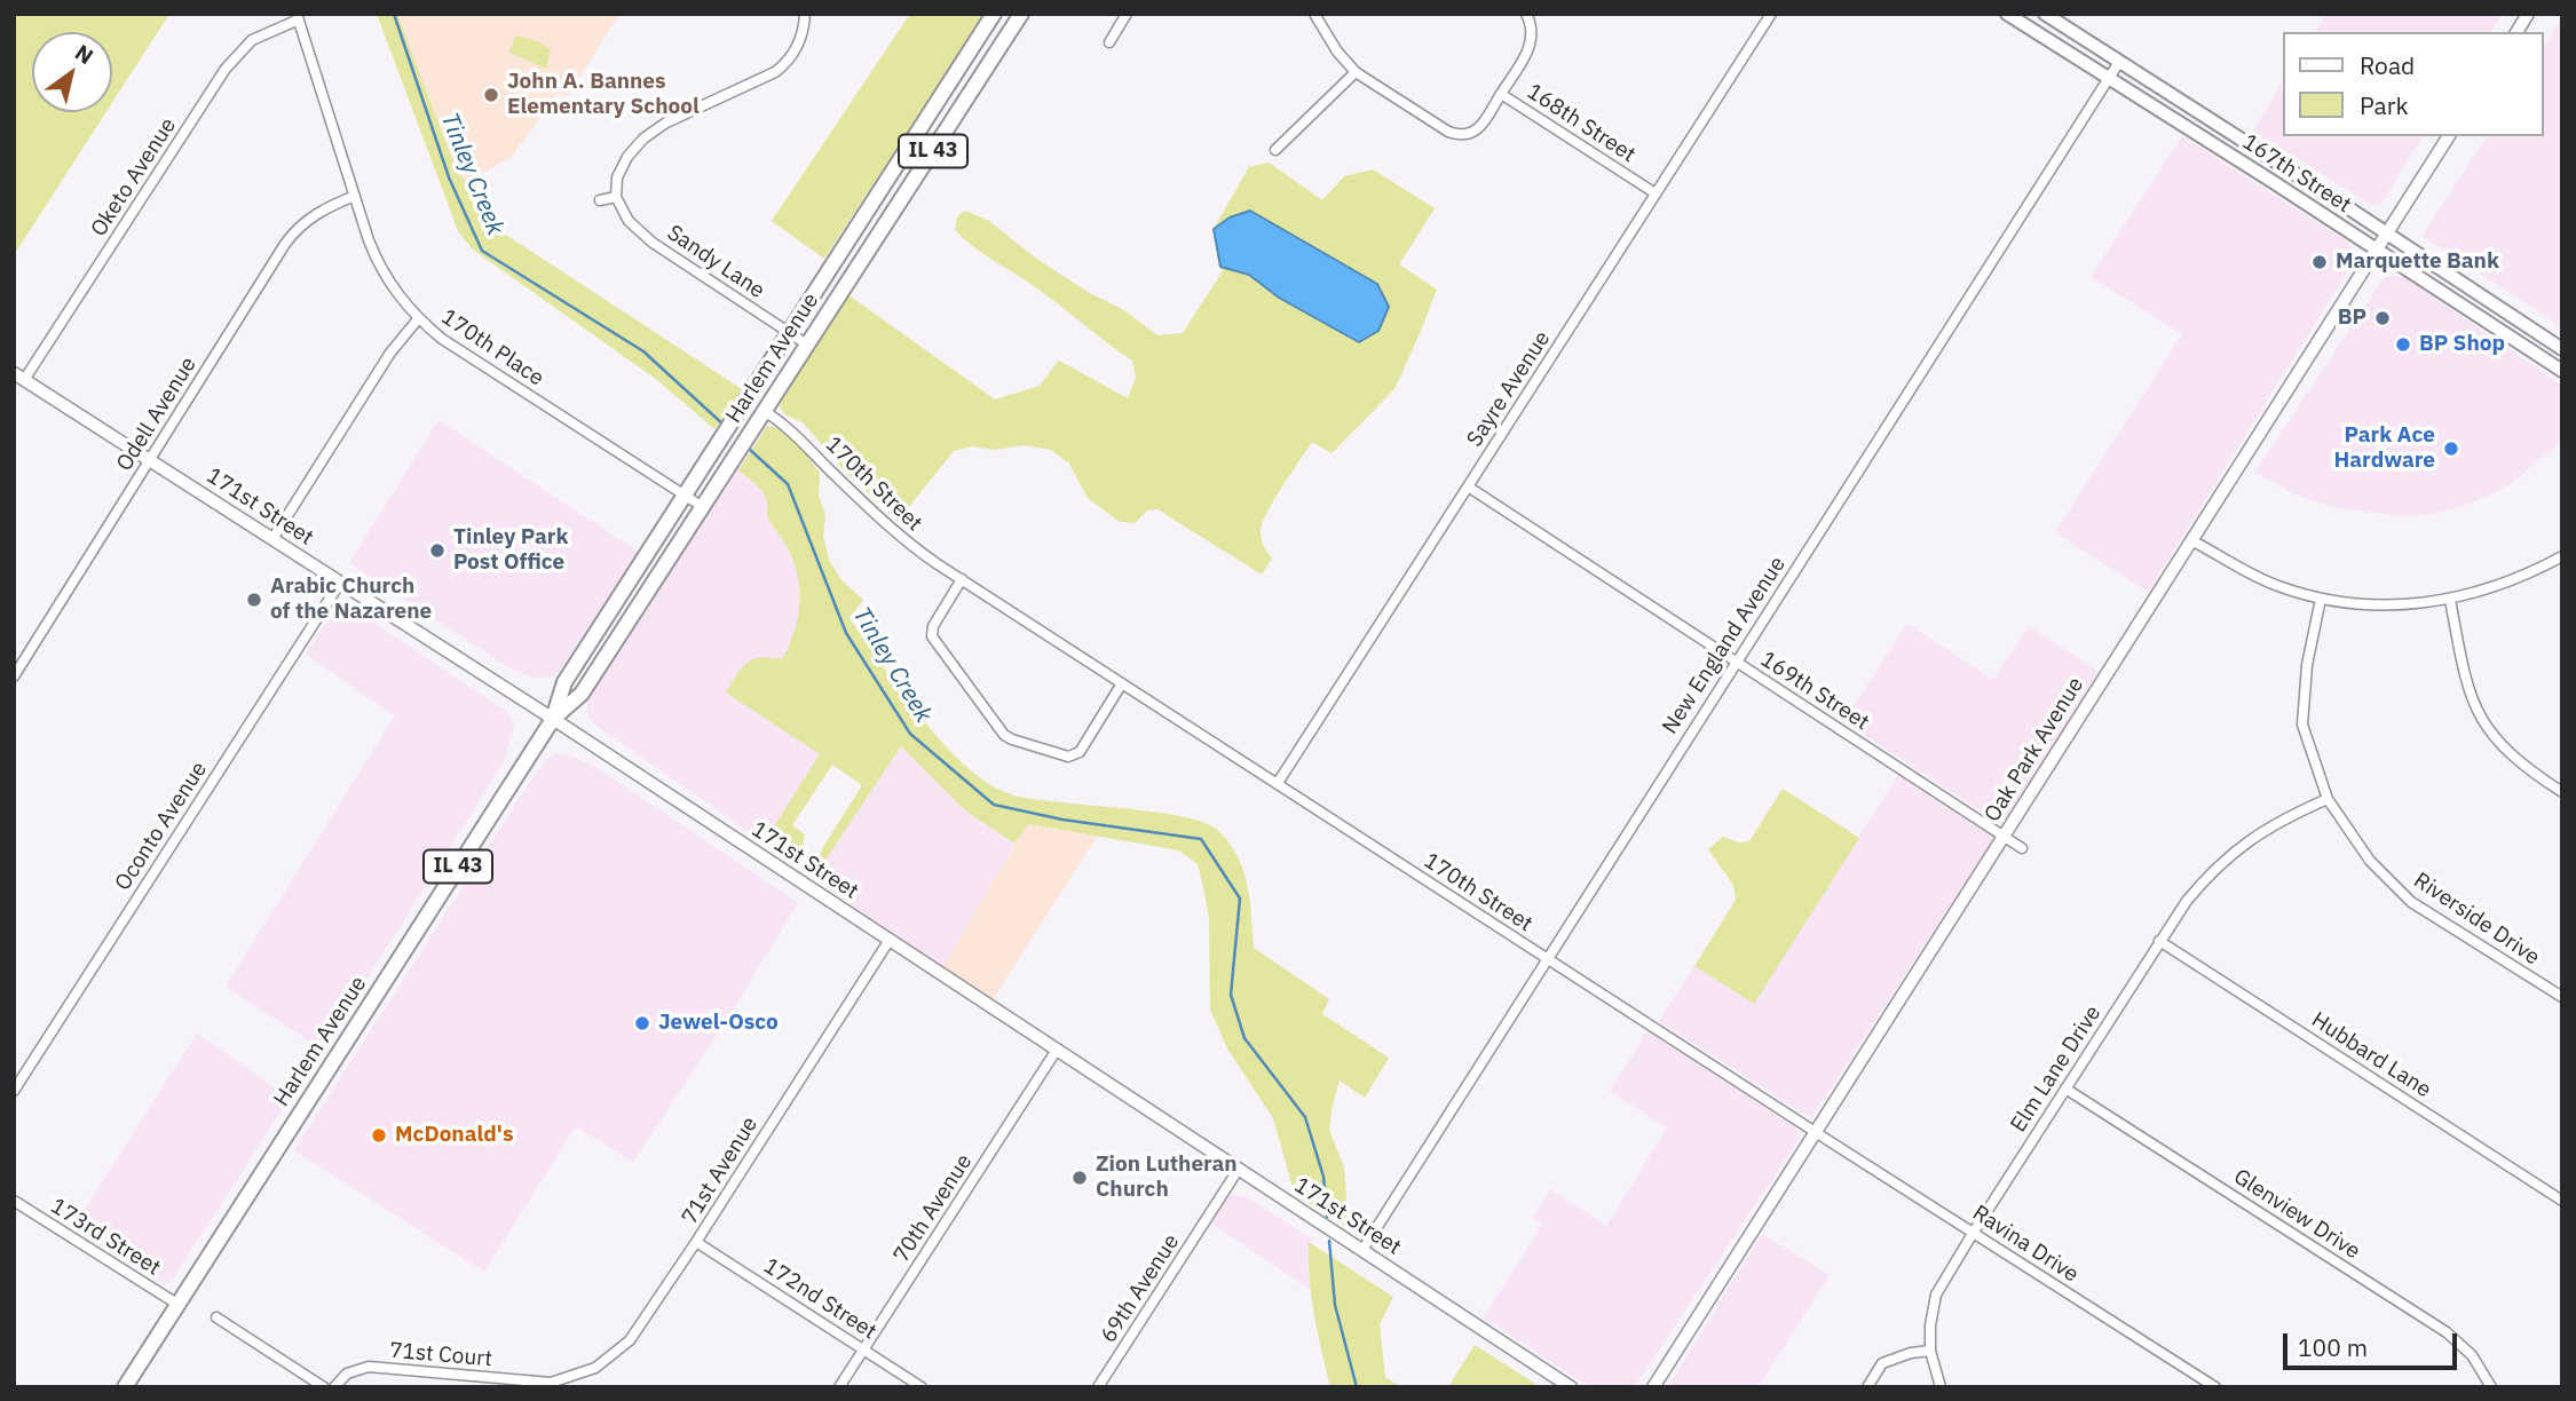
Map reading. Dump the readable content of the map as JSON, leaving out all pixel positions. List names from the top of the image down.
{
  "streets": {
    "main road": ["IL 43", "167th Street", "Harlem Avenue"],
    "street": [
      "168th Street",
      "Oketo Avenue",
      "Sandy Lane",
      "170th Place",
      "Sayre Avenue",
      "Odell Avenue",
      "170th Street",
      "171st Street",
      "New England Avenue",
      "169th Street",
      "Oak Park Avenue",
      "Oconto Avenue",
      "Riverside Drive",
      "Hubbard Lane",
      "Elm Lane Drive",
      "71st Avenue",
      "70th Avenue",
      "Glenview Drive",
      "173rd Street",
      "Ravina Drive",
      "69th Avenue",
      "172nd Street",
      "71st Court"
    ]
  },
  "crossings": [
    ["168th Street", "Sayre Avenue"],
    ["167th Street", "New England Avenue"],
    ["167th Street", "Oak Park Avenue"],
    ["Oketo Avenue", "170th Place"],
    ["Oketo Avenue", "171st Street"],
    ["Sandy Lane", "Harlem Avenue"],
    ["170th Place", "Harlem Avenue"],
    ["170th Place", "Odell Avenue"],
    ["Harlem Avenue", "170th Street"],
    ["Harlem Avenue", "171st Street"],
    ["Harlem Avenue", "173rd Street"],
    ["Sayre Avenue", "170th Street"],
    ["Sayre Avenue", "169th Street"],
    ["Odell Avenue", "171st Street"],
    ["170th Street", "New England Avenue"],
    ["170th Street", "Oak Park Avenue"],
    ["170th Street", "Ravina Drive"],
    ["171st Street", "New England Avenue"],
    ["171st Street", "Oconto Avenue"],
    ["171st Street", "71st Avenue"],
    ["171st Street", "70th Avenue"],
    ["171st Street", "69th Avenue"],
    ["New England Avenue", "169th Street"],
    ["169th Street", "Oak Park Avenue"],
    ["Oak Park Avenue", "Ravina Drive"],
    ["Riverside Drive", "Elm Lane Drive"],
    ["Hubbard Lane", "Elm Lane Drive"],
    ["Elm Lane Drive", "Glenview Drive"],
    ["Elm Lane Drive", "Ravina Drive"],
    ["71st Avenue", "172nd Street"],
    ["71st Avenue", "71st Court"],
    ["70th Avenue", "172nd Street"]
  ],
  "water": ["Tinley Creek"],
  "places": [
    "John A. Bannes Elementary School",
    "Marquette Bank",
    "BP",
    "BP Shop",
    "Park Ace Hardware",
    "Tinley Park Post Office",
    "Arabic Church of the Nazarene",
    "Jewel-Osco",
    "McDonald's",
    "Zion Lutheran Church"
  ],
  "legend": ["Road", "Park"],
  "scale_bar": "100 m",
  "north": "top right"
}
